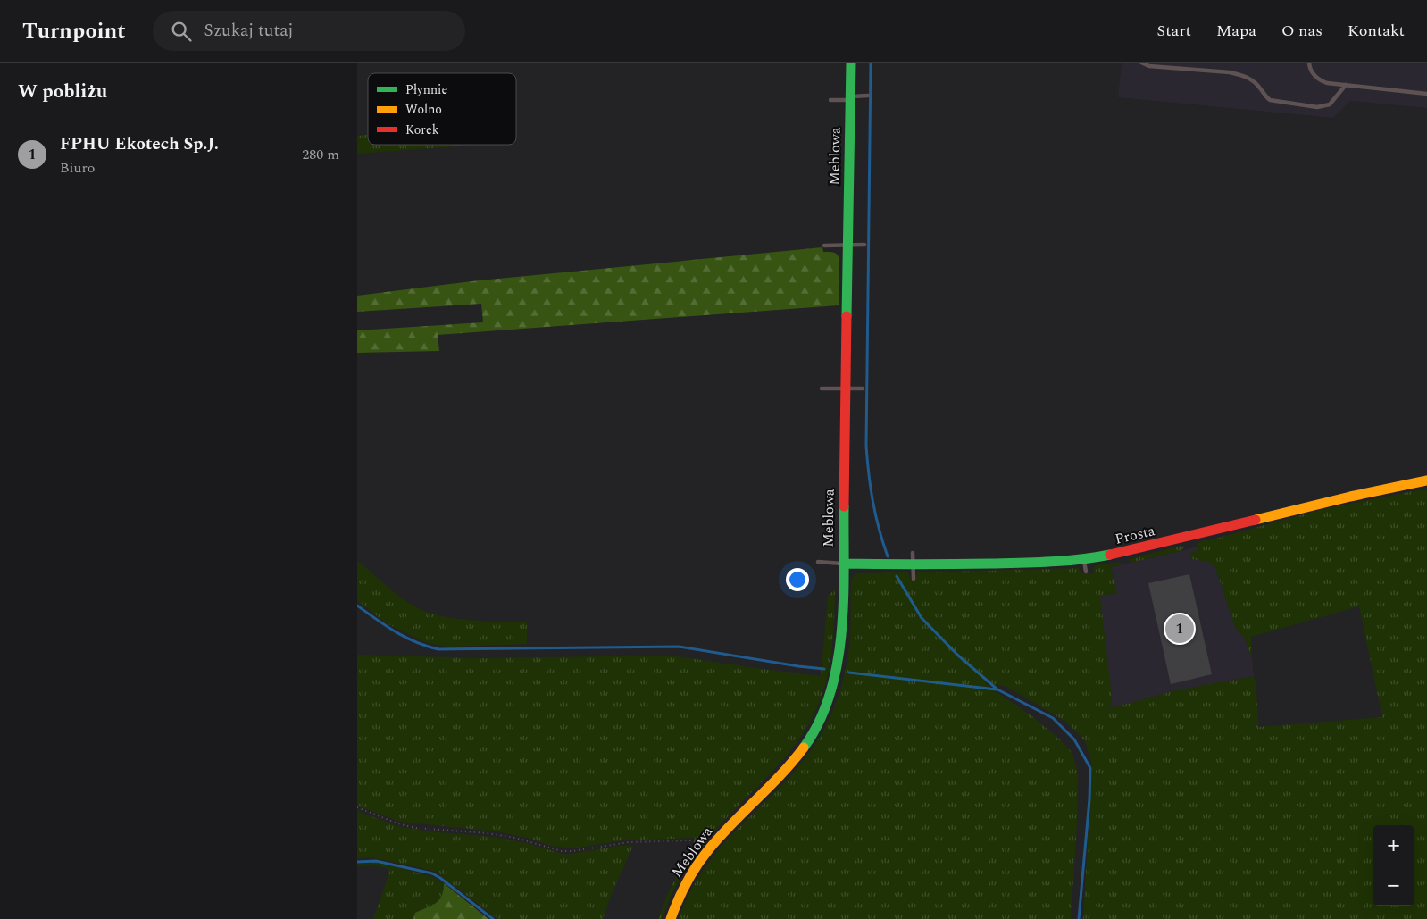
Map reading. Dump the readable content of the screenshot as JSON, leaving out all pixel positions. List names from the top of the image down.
{
  "streets": {
    "street": ["Meblowa", "Prosta"]
  },
  "crossings": [
    ["Meblowa", "Prosta"]
  ],
  "legend": ["Płynnie", "Wolno", "Korek"],
  "page": {
    "header": "Turnpoint",
    "search": "Szukaj tutaj",
    "nav": [
      "Start",
      "Mapa",
      "O nas",
      "Kontakt"
    ],
    "heading": "W pobliżu",
    "list": [
      {
        "mark": "1",
        "name": "FPHU Ekotech Sp.J.",
        "note": "Biuro",
        "value": "280 m"
      }
    ],
    "pins": "1",
    "map_buttons": ["+", "−"]
  }
}
